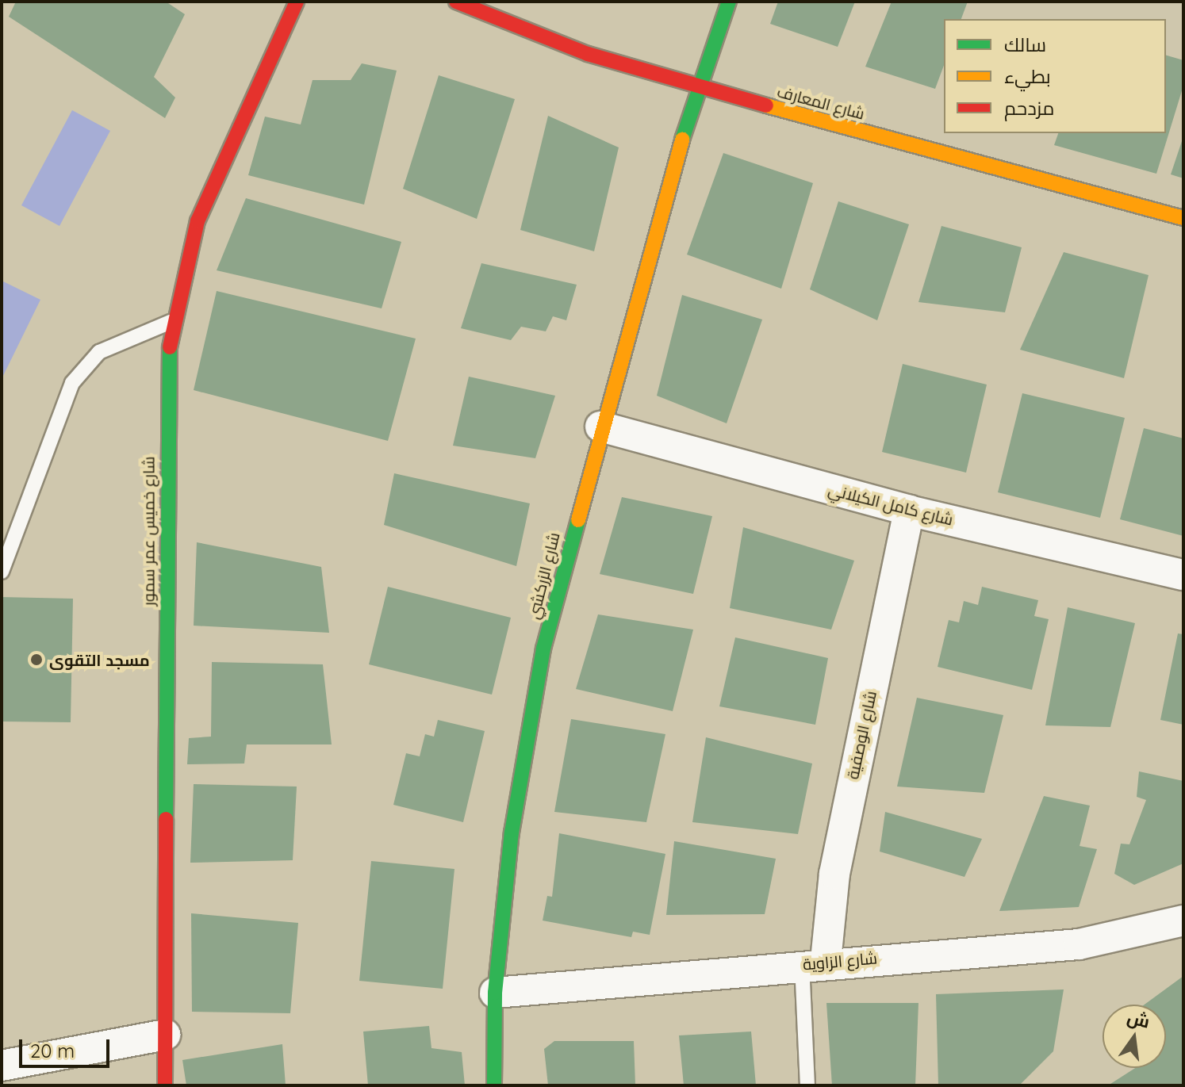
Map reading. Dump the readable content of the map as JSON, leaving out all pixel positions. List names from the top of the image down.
{
  "streets": {
    "street": [
      "شارع المعارف",
      "شارع كامل الكيلاني",
      "شارع خميس عمر سمور",
      "شارع الزركشي",
      "شارع الوصفية",
      "شارع الزاوية"
    ]
  },
  "crossings": [
    ["شارع المعارف", "شارع الزركشي"],
    ["شارع كامل الكيلاني", "شارع الزركشي"],
    ["شارع كامل الكيلاني", "شارع الوصفية"],
    ["شارع الزركشي", "شارع الزاوية"],
    ["شارع الوصفية", "شارع الزاوية"]
  ],
  "places": ["مسجد التقوى"],
  "legend": ["سالك", "بطيء", "مزدحم"],
  "scale_bar": "20 m",
  "north": "top"
}
